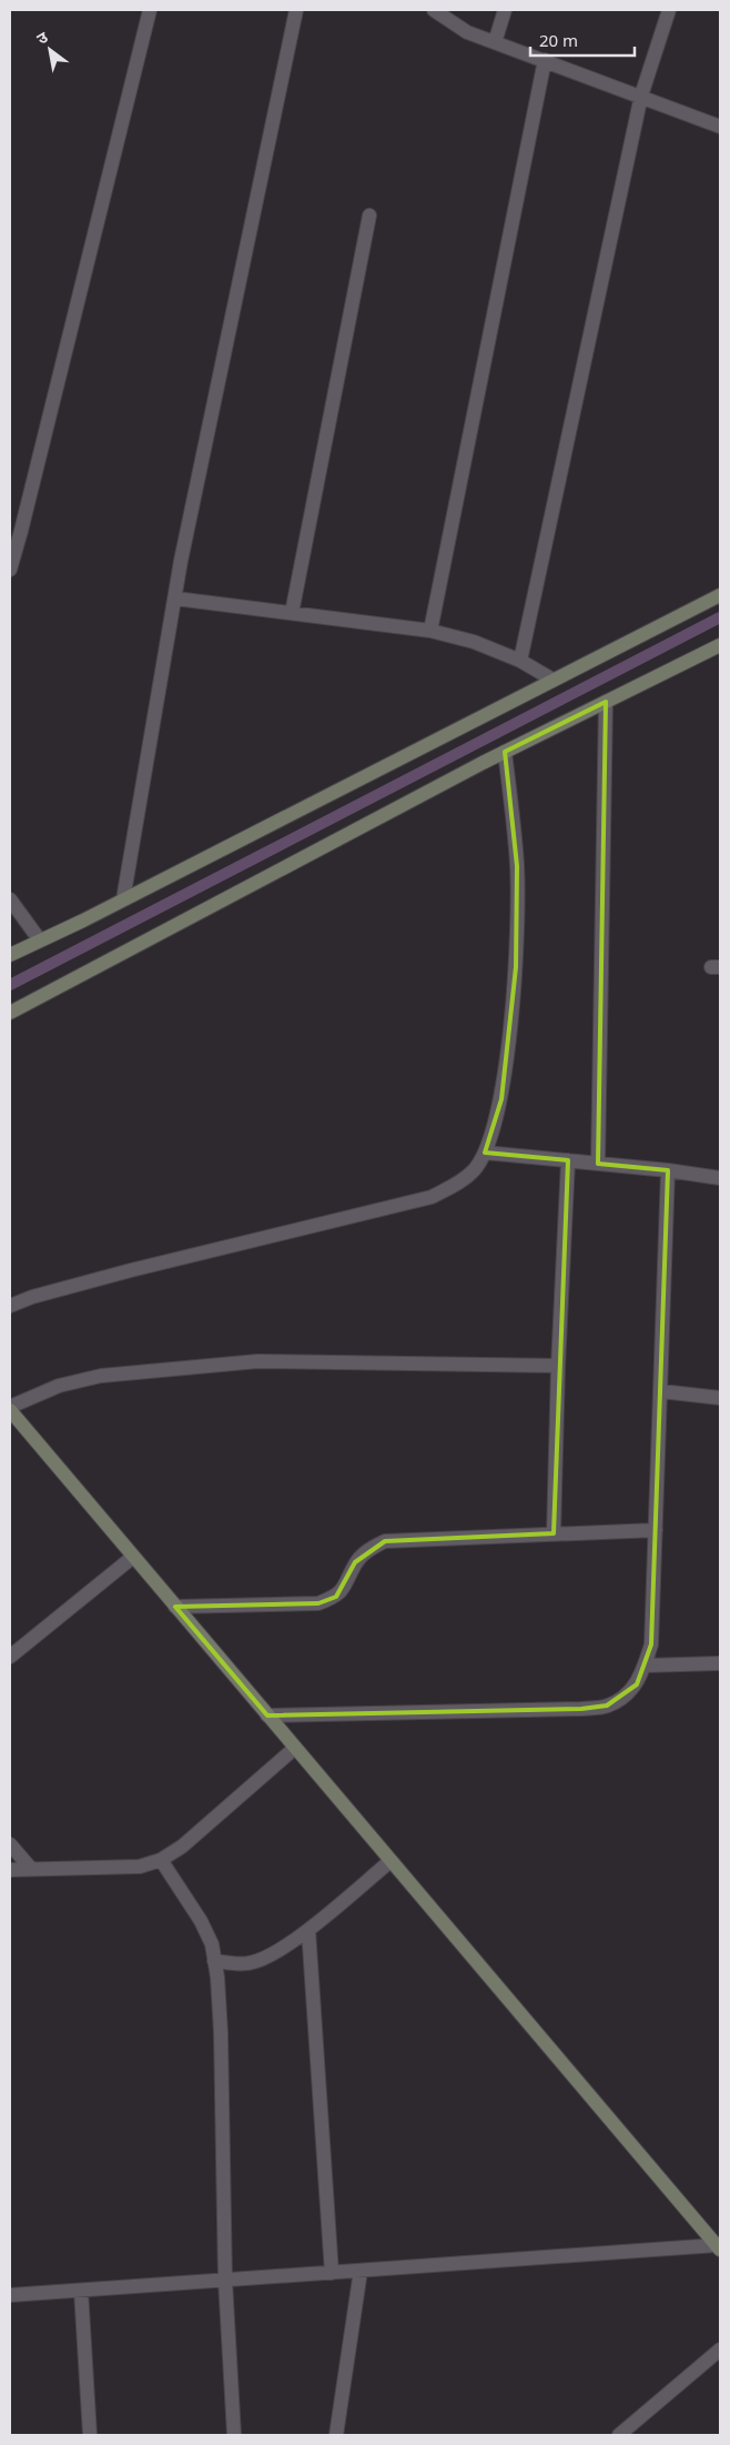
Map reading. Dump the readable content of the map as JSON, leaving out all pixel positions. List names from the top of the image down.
{
  "scale_bar": "20 m",
  "north": "top left"
}
